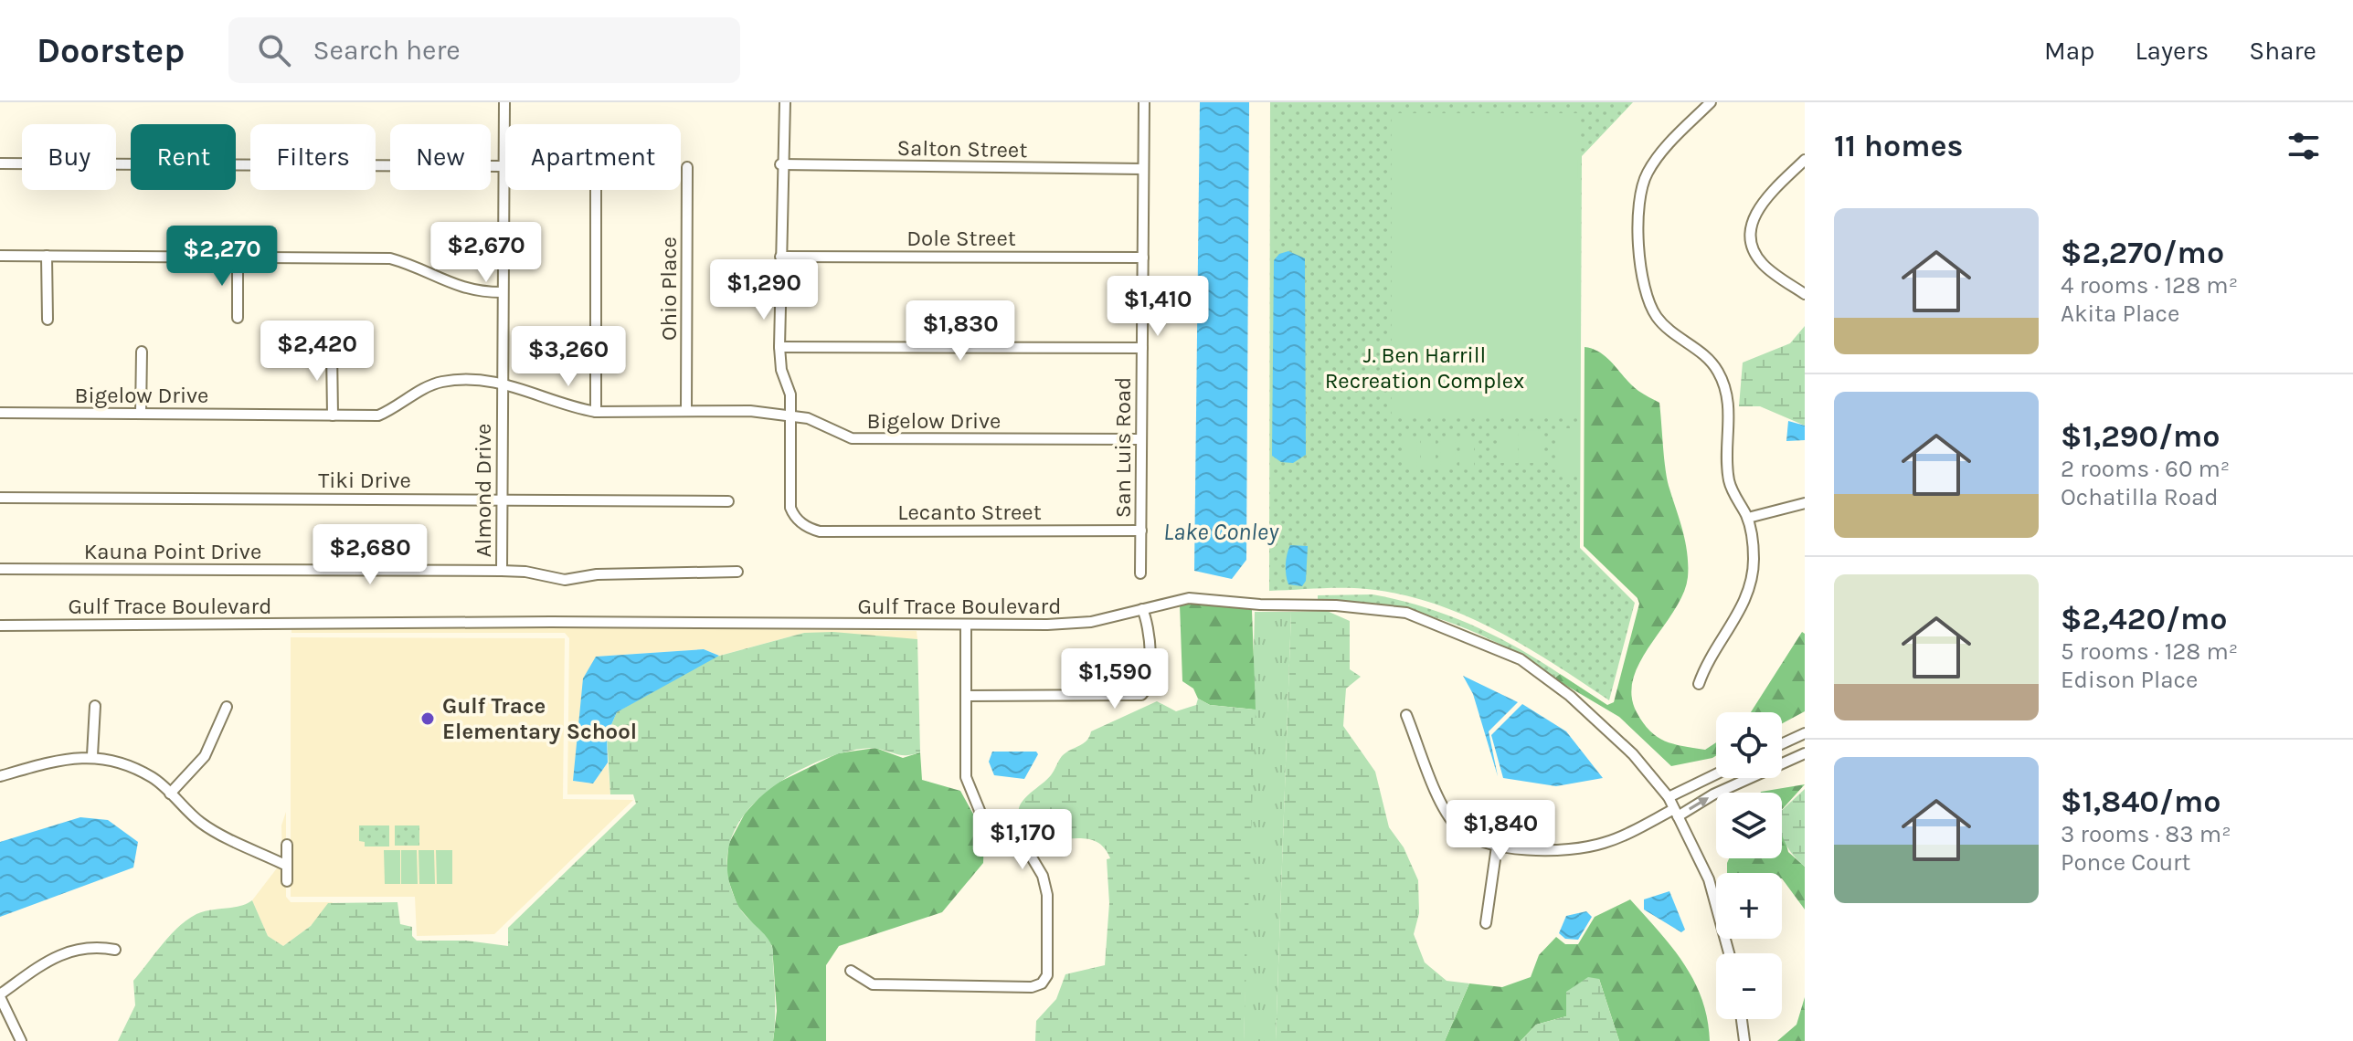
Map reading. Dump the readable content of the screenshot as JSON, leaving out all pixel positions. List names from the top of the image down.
{
  "streets": {
    "street": [
      "Salton Street",
      "Dole Street",
      "Ohio Place",
      "Bigelow Drive",
      "San Luis Road",
      "Tiki Drive",
      "Almond Drive",
      "Lecanto Street",
      "Kauna Point Drive",
      "Gulf Trace Boulevard"
    ]
  },
  "crossings": [
    ["Salton Street", "San Luis Road"],
    ["Dole Street", "San Luis Road"],
    ["Ohio Place", "Bigelow Drive"],
    ["Bigelow Drive", "San Luis Road"],
    ["Bigelow Drive", "Almond Drive"],
    ["Bigelow Drive", "Lecanto Street"],
    ["San Luis Road", "Lecanto Street"],
    ["Tiki Drive", "Almond Drive"],
    ["Almond Drive", "Kauna Point Drive"]
  ],
  "water": ["Lake Conley"],
  "parks": ["J. Ben Harrill Recreation Complex"],
  "places": ["Gulf Trace Elementary School"],
  "page": {
    "header": "Doorstep",
    "search": "Search here",
    "nav": ["Map", "Layers", "Share"],
    "heading": "11 homes",
    "chip": [
      "Buy",
      "Rent",
      "Filters",
      "New",
      "Apartment"
    ],
    "list": [
      {
        "name": "$2,270/mo",
        "note": "4 rooms · 128 m² · Akita Place"
      },
      {
        "name": "$1,290/mo",
        "note": "2 rooms · 60 m² · Ochatilla Road"
      },
      {
        "name": "$2,420/mo",
        "note": "5 rooms · 128 m² · Edison Place"
      },
      {
        "name": "$1,840/mo",
        "note": "3 rooms · 83 m² · Ponce Court"
      }
    ],
    "price": [
      "$2,670",
      "$2,270",
      "$1,290",
      "$1,410",
      "$1,830",
      "$2,420",
      "$3,260",
      "$2,680",
      "$1,590",
      "$1,840",
      "$1,170"
    ],
    "map_buttons": ["+", "−"]
  }
}
